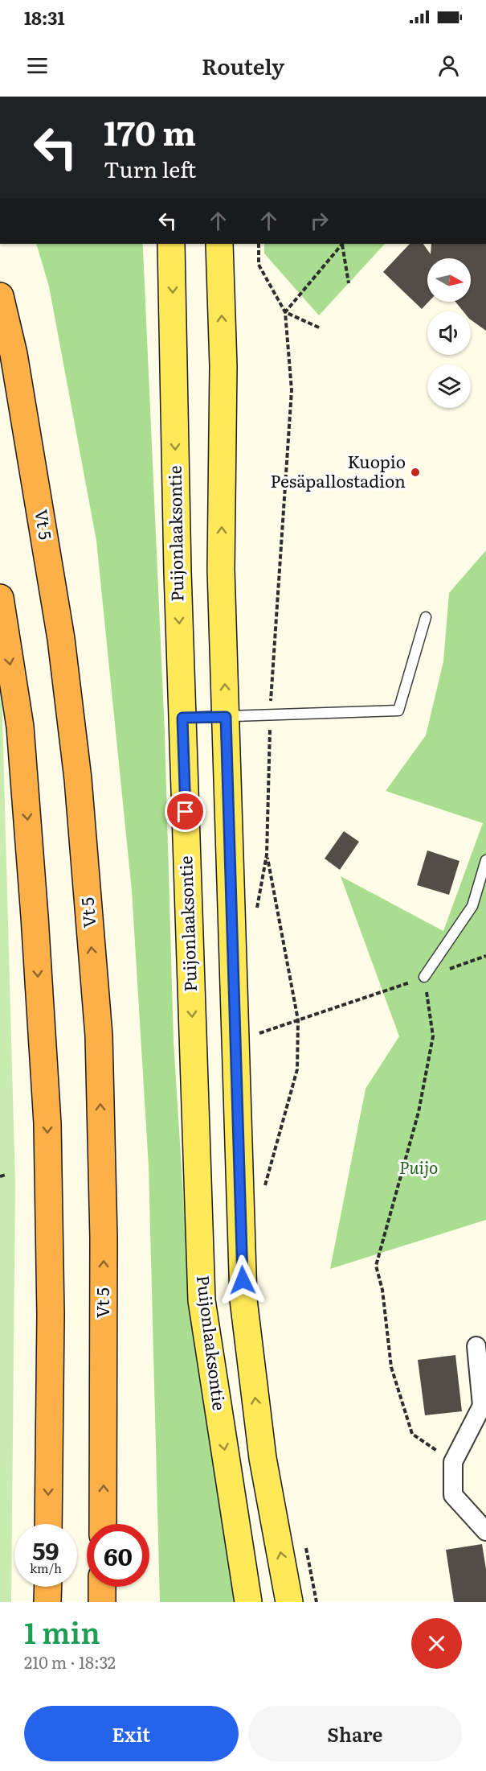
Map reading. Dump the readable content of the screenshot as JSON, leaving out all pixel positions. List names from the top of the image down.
{
  "streets": {
    "highway": ["Vt 5"],
    "main road": ["Puijonlaaksontie"]
  },
  "parks": ["Puijo"],
  "places": ["Kuopio Pesäpallostadion"],
  "north": "right",
  "page": {
    "status": "18:31",
    "header": "Routely",
    "turn": ["170 m", "Turn left"],
    "speed": "59 km/h",
    "limit": "60",
    "heading": ["1 min", "210 m · 18:32"],
    "buttons": ["Exit", "Share"]
  }
}
